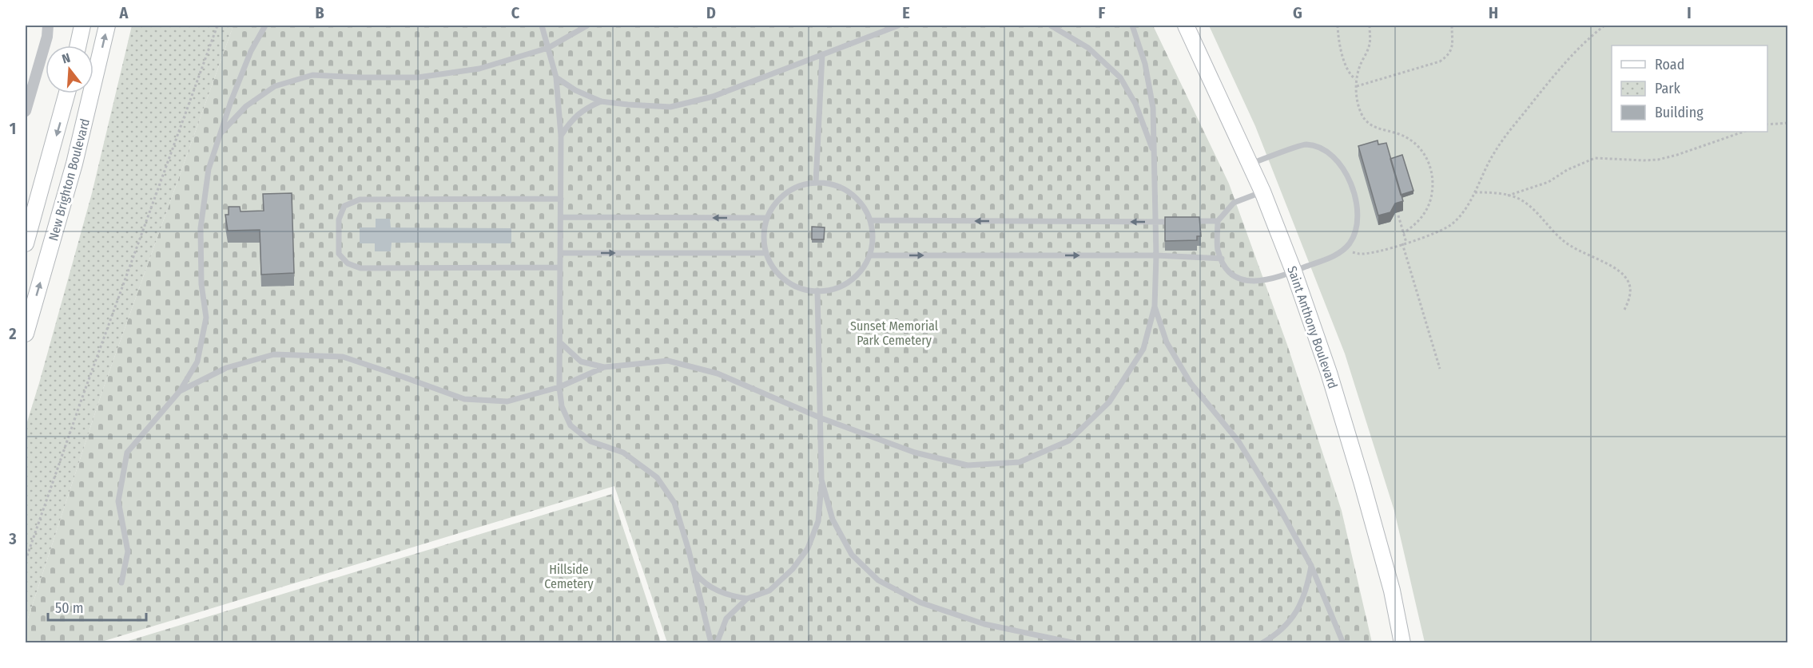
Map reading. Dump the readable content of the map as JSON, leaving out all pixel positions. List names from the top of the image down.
{
  "streets": {
    "street": ["New Brighton Boulevard", "Saint Anthony Boulevard"]
  },
  "parks": ["Sunset Memorial Park Cemetery", "Hillside Cemetery"],
  "legend": ["Road", "Park", "Building"],
  "scale_bar": "50 m",
  "north": "top",
  "grid": {
    "columns": [
      "A",
      "B",
      "C",
      "D",
      "E",
      "F",
      "G",
      "H",
      "I"
    ],
    "rows": ["1", "2", "3"]
  }
}
